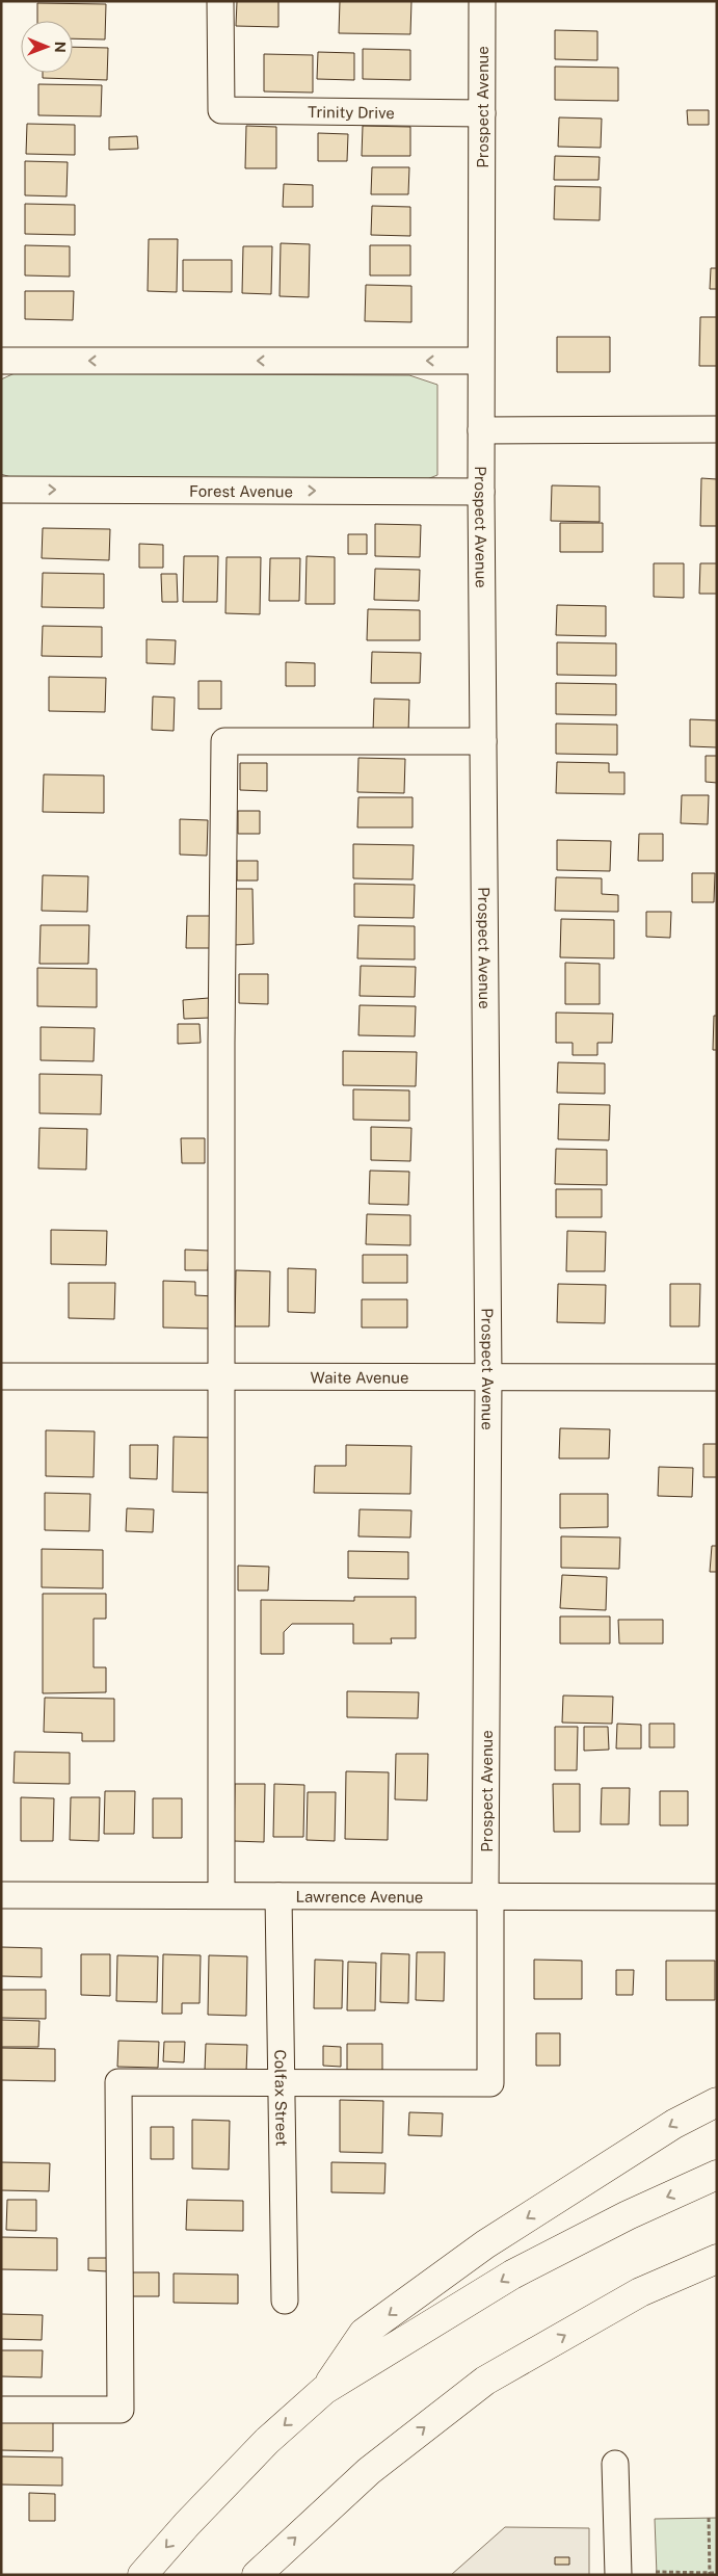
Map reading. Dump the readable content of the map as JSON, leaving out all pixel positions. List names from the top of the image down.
{
  "streets": {
    "street": [
      "Prospect Avenue",
      "Trinity Drive",
      "Forest Avenue",
      "Waite Avenue",
      "Lawrence Avenue",
      "Colfax Street"
    ]
  },
  "crossings": [
    ["Prospect Avenue", "Trinity Drive"],
    ["Prospect Avenue", "Forest Avenue"],
    ["Prospect Avenue", "Waite Avenue"],
    ["Prospect Avenue", "Lawrence Avenue"],
    ["Prospect Avenue", "Colfax Street"],
    ["Lawrence Avenue", "Colfax Street"]
  ],
  "north": "right"
}
